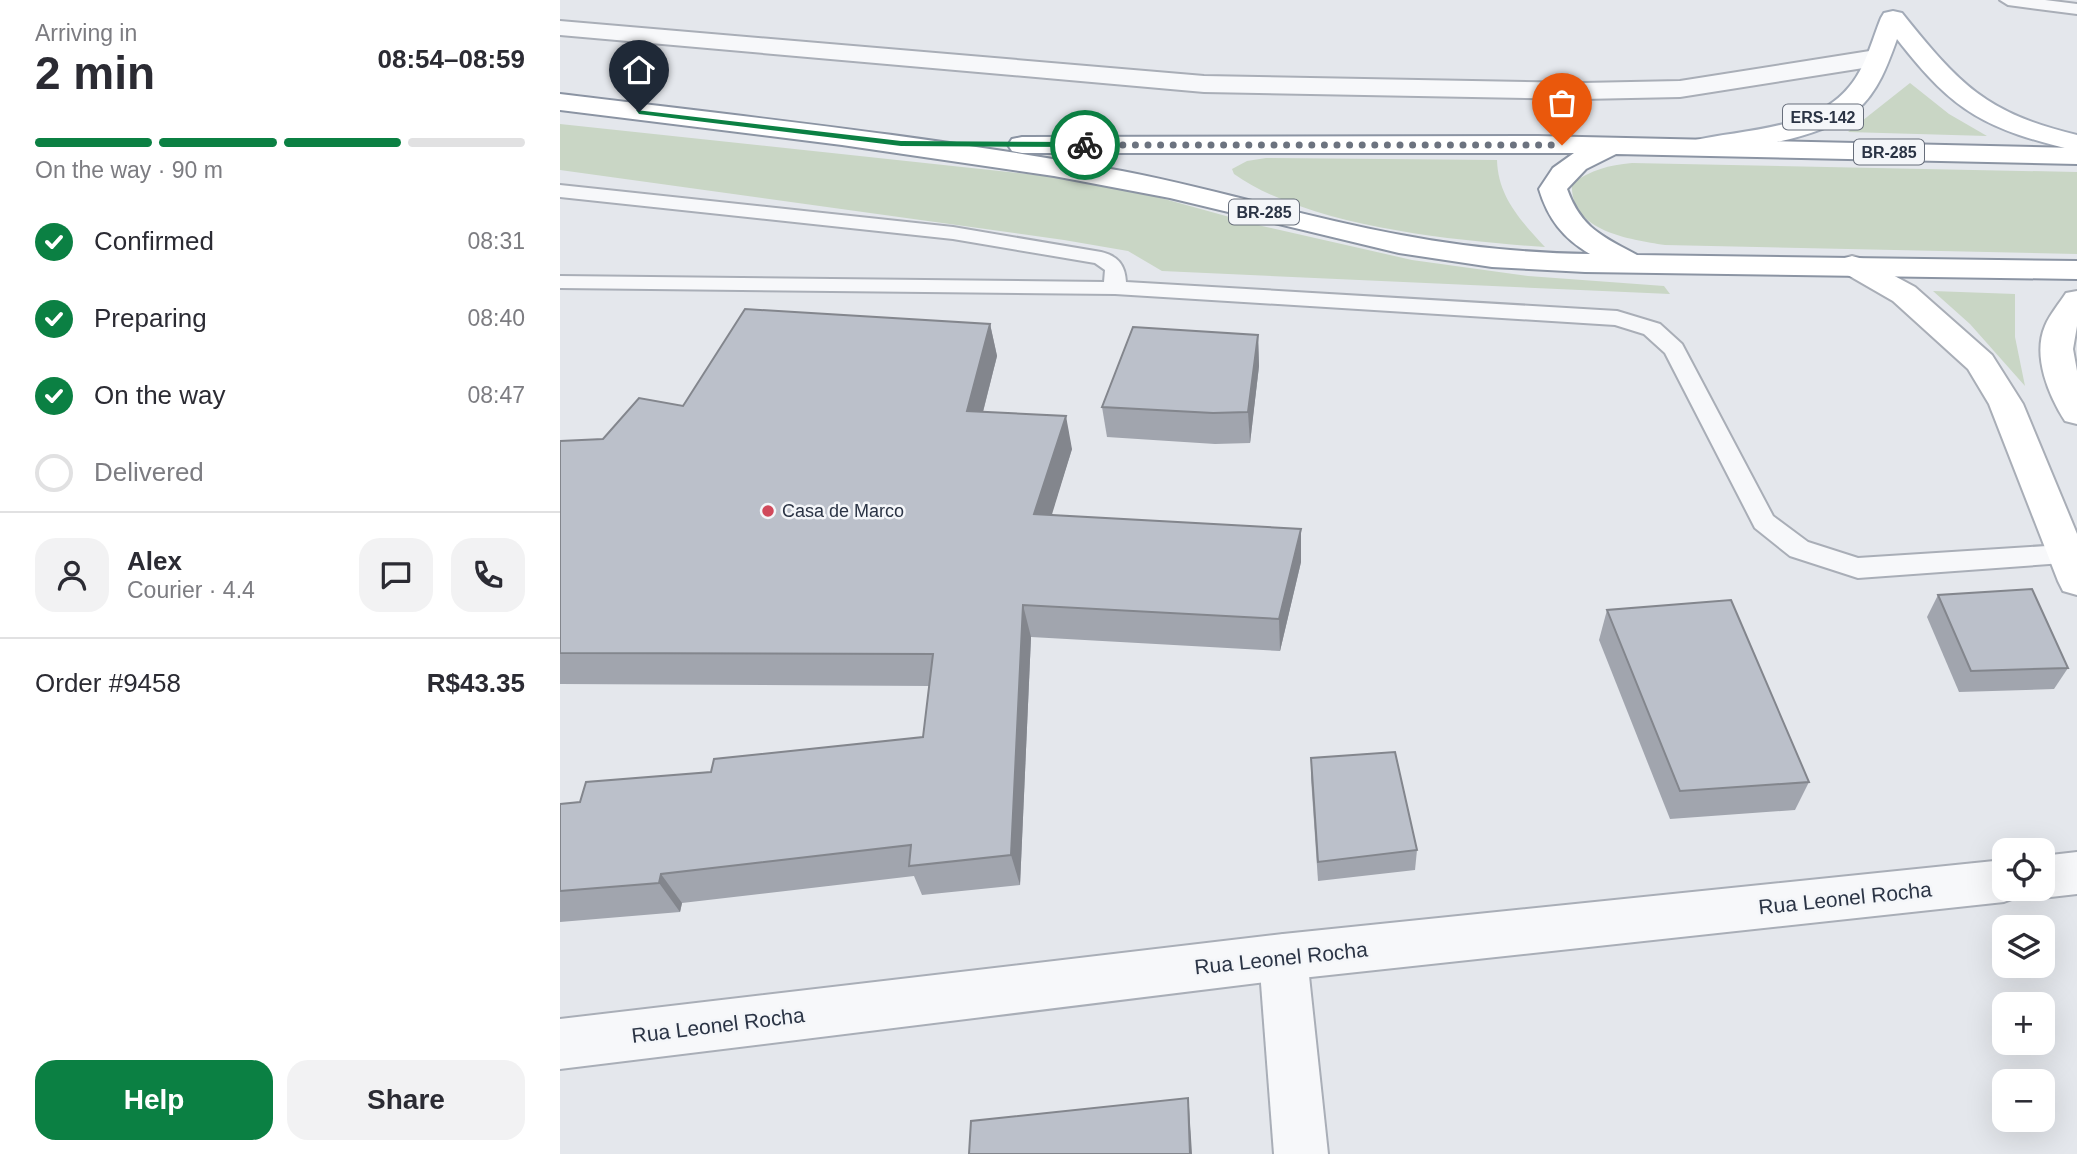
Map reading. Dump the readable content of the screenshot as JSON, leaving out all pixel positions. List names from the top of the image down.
{
  "streets": {
    "main road": ["ERS-142", "BR-285"],
    "street": ["Rua Leonel Rocha"]
  },
  "crossings": [
    ["ERS-142", "BR-285"]
  ],
  "places": ["Casa de Marco"],
  "page": {
    "heading": ["2 min", "Arriving in", "08:54–08:59"],
    "panel": [
      "Alex",
      "Courier · 4.4",
      "Order #9458",
      "R$43.35"
    ],
    "bar": "On the way · 90 m",
    "list": [
      ["Confirmed", "08:31"],
      ["Preparing", "08:40"],
      ["On the way", "08:47"],
      "Delivered"
    ],
    "map_buttons": ["+", "−"],
    "buttons": ["Help", "Share"]
  }
}
